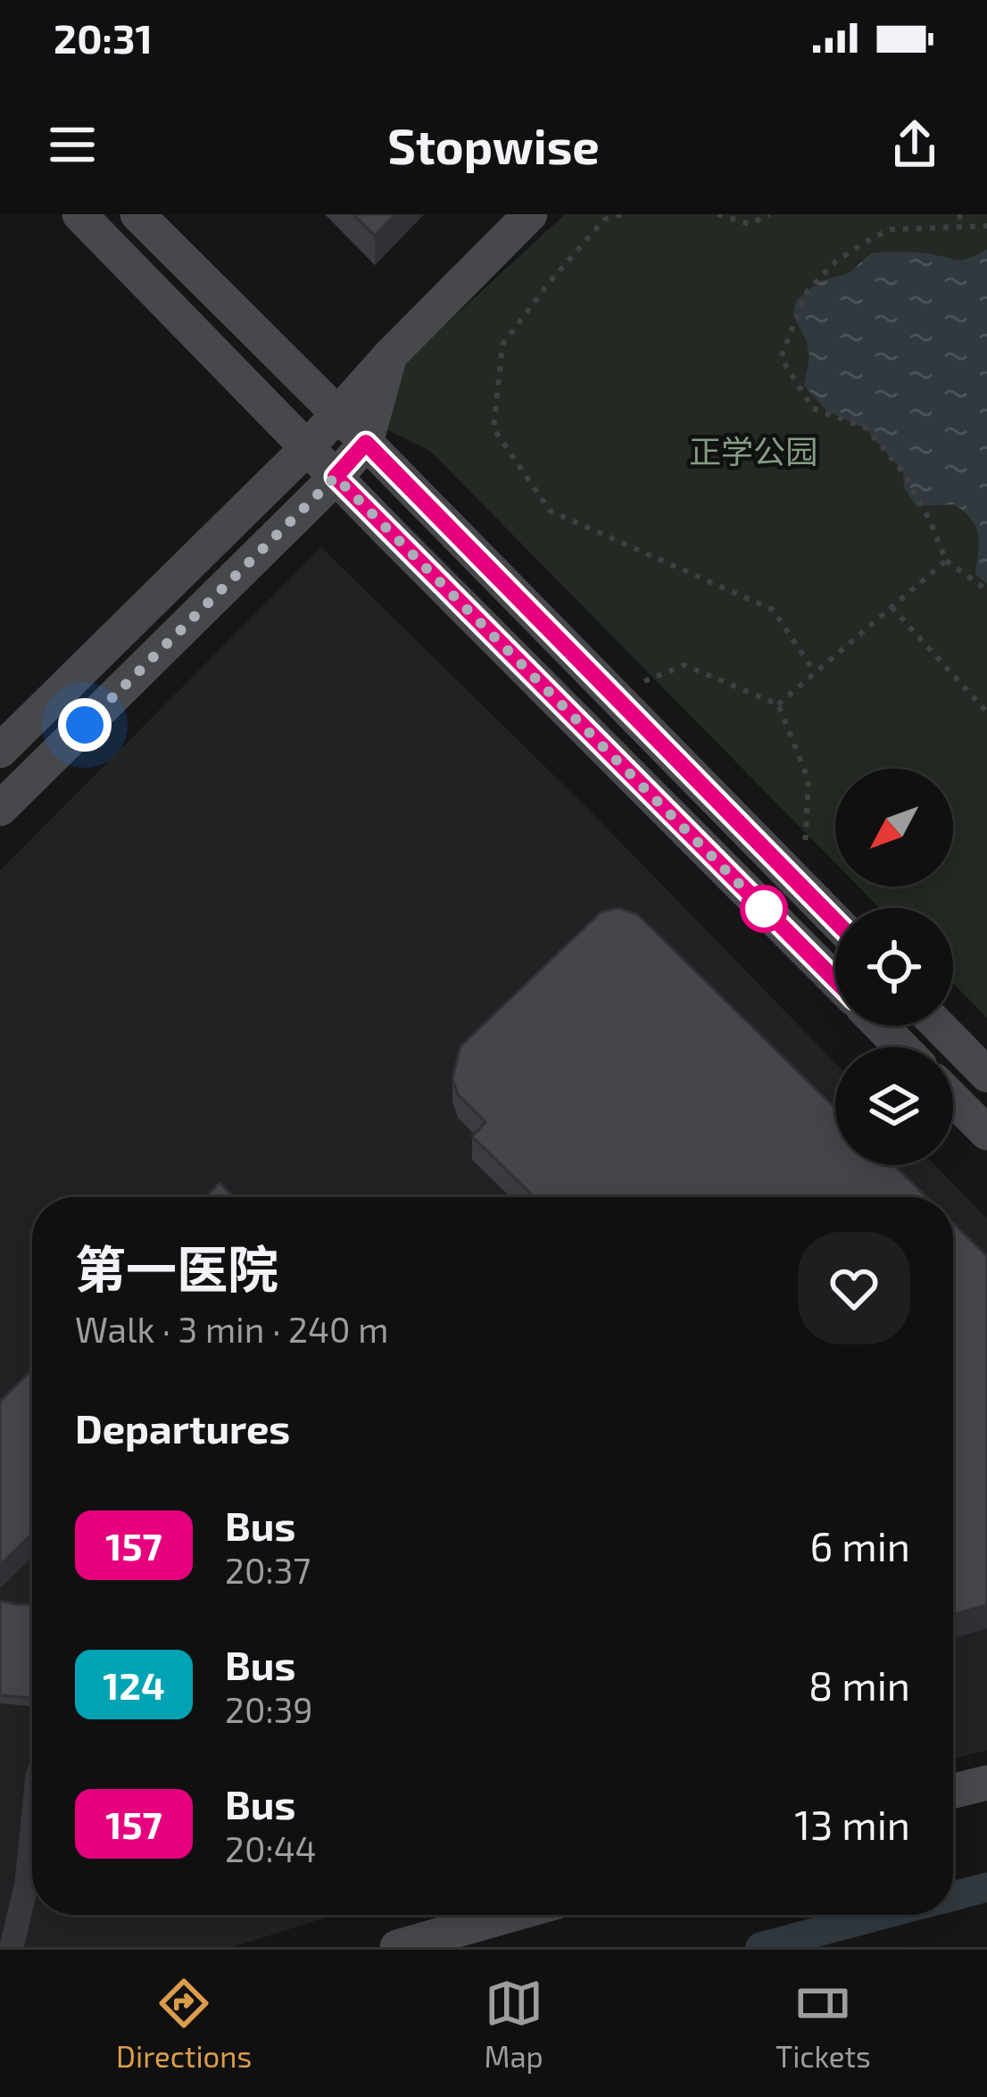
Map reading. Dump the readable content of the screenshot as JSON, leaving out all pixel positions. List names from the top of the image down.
{
  "parks": ["正学公园"],
  "lines": ["bus line 157"],
  "north": "bottom left",
  "page": {
    "status": "20:31",
    "header": "Stopwise",
    "heading": [
      ["第一医院", "Walk · 3 min · 240 m"],
      "Departures"
    ],
    "list": [
      {
        "mark": "157",
        "name": "Bus",
        "note": "20:37",
        "value": "6 min"
      },
      {
        "mark": "124",
        "name": "Bus",
        "note": "20:39",
        "value": "8 min"
      },
      {
        "mark": "157",
        "name": "Bus",
        "note": "20:44",
        "value": "13 min"
      }
    ],
    "tabs": ["Directions", "Map", "Tickets"]
  }
}
